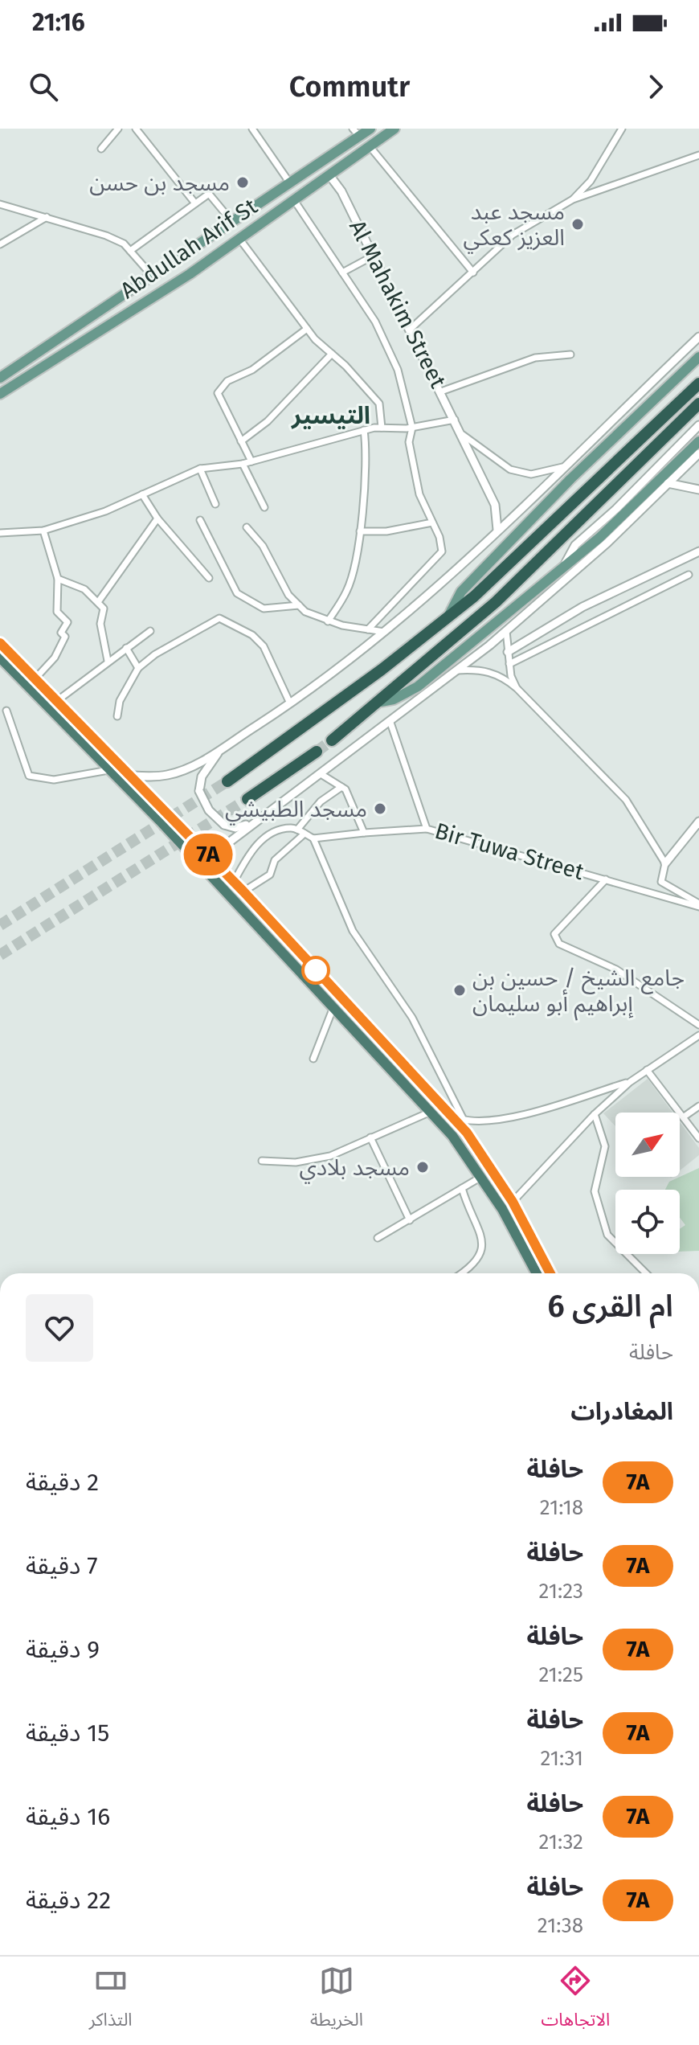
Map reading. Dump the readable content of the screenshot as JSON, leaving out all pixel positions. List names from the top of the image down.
{
  "streets": {
    "main road": ["Abdullah Arif St"],
    "street": ["Al Mahakim Street", "Bir Tuwa Street"]
  },
  "crossings": [
    ["Abdullah Arif St", "Al Mahakim Street"]
  ],
  "districts": ["التيسير"],
  "places": [
    "مسجد بن حسن",
    "مسجد عبد العزيز كعكي",
    "مسجد الطبيشي",
    "جامع الشيخ / حسين بن إبراهيم أبو سليمان",
    "مسجد بلادي"
  ],
  "lines": ["bus line 7A"],
  "north": "top right",
  "page": {
    "status": "21:16",
    "header": "Commutr",
    "on_map": "7A",
    "heading": [
      ["ام القرى 6", "حافلة"],
      "المغادرات"
    ],
    "list": [
      {
        "mark": "7A",
        "name": "حافلة",
        "note": "21:18",
        "value": "2 دقيقة"
      },
      {
        "mark": "7A",
        "name": "حافلة",
        "note": "21:23",
        "value": "7 دقيقة"
      },
      {
        "mark": "7A",
        "name": "حافلة",
        "note": "21:25",
        "value": "9 دقيقة"
      },
      {
        "mark": "7A",
        "name": "حافلة",
        "note": "21:31",
        "value": "15 دقيقة"
      },
      {
        "mark": "7A",
        "name": "حافلة",
        "note": "21:32",
        "value": "16 دقيقة"
      },
      {
        "mark": "7A",
        "name": "حافلة",
        "note": "21:38",
        "value": "22 دقيقة"
      }
    ],
    "tabs": ["الاتجاهات", "الخريطة", "التذاكر"]
  }
}
